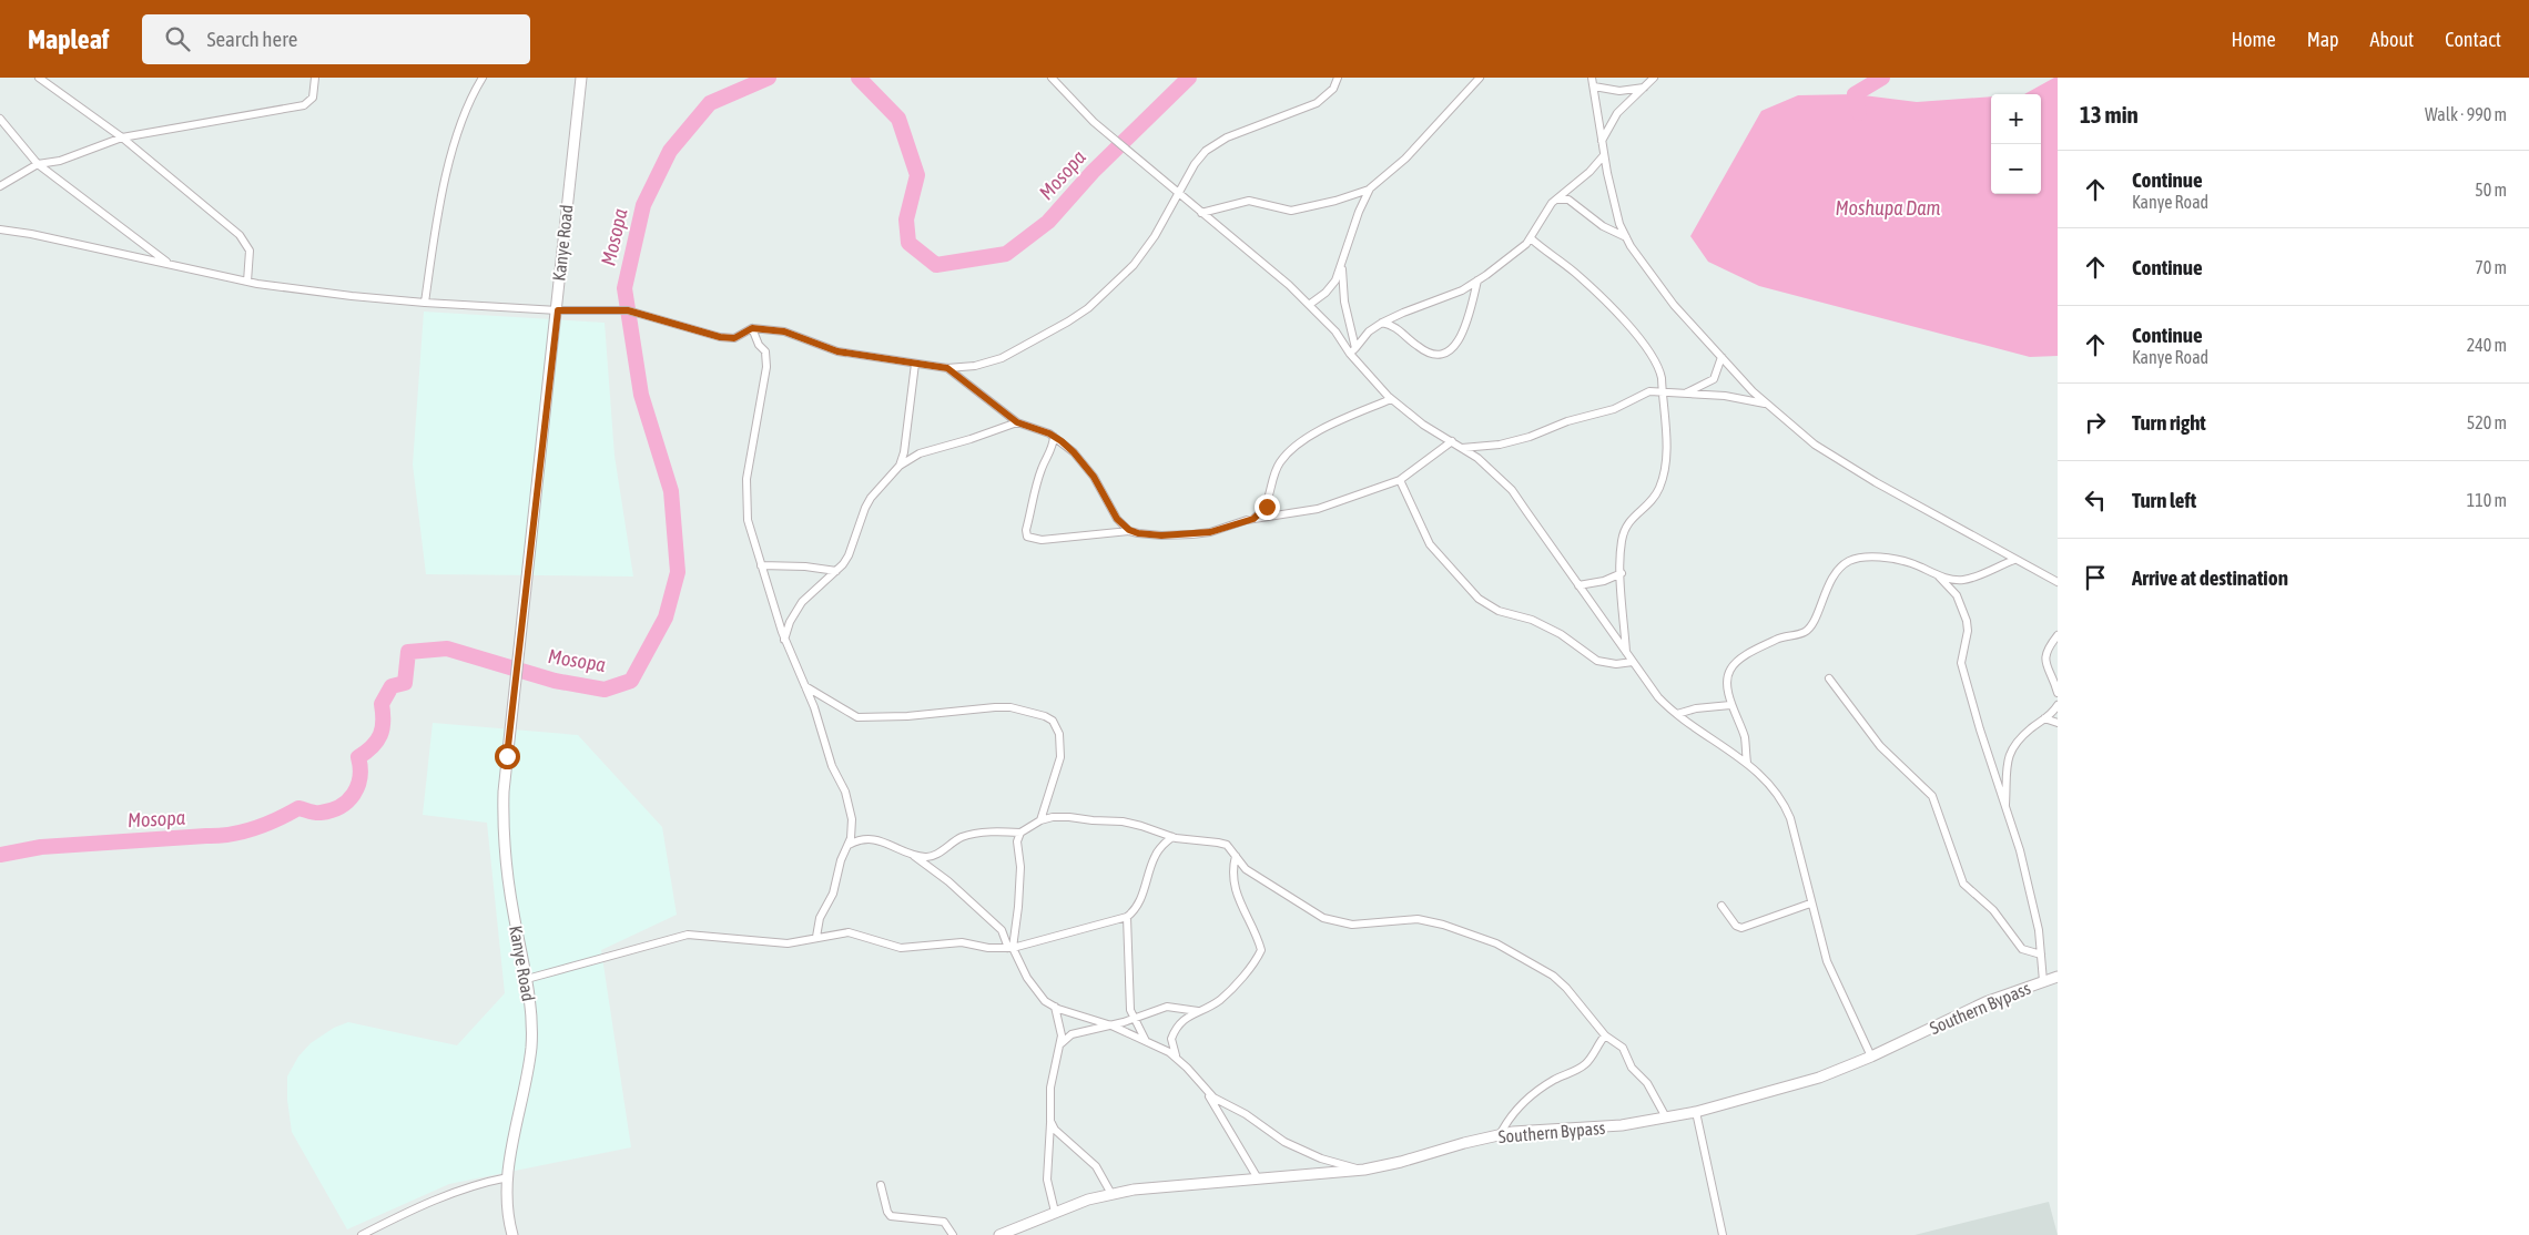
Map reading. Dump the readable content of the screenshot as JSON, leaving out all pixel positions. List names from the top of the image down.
{
  "streets": {
    "main road": ["Kanye Road", "Southern Bypass"]
  },
  "water": ["Mosopa", "Moshupa Dam"],
  "page": {
    "header": "Mapleaf",
    "search": "Search here",
    "nav": [
      "Home",
      "Map",
      "About",
      "Contact"
    ],
    "heading": ["13 min", "Walk · 990 m"],
    "map_buttons": ["+", "−"],
    "list": [
      ["Continue", "Kanye Road", "50 m"],
      ["Continue", "70 m"],
      ["Continue", "Kanye Road", "240 m"],
      ["Turn right", "520 m"],
      ["Turn left", "110 m"],
      "Arrive at destination"
    ]
  }
}
